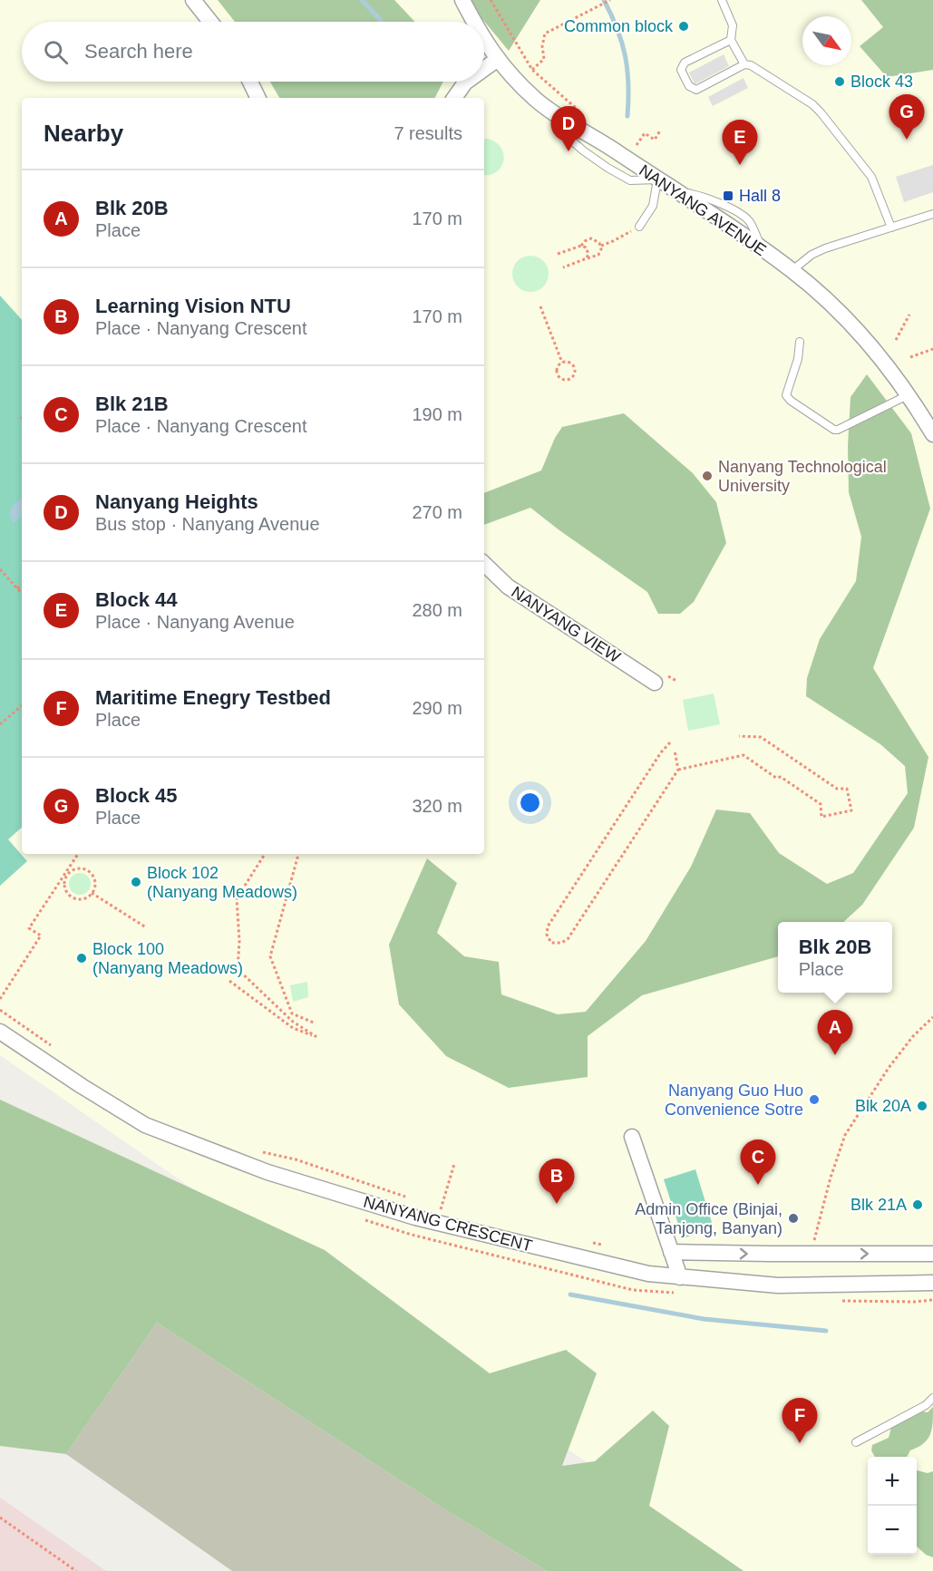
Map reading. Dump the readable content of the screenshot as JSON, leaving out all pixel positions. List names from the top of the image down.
{
  "streets": {
    "street": ["NANYANG AVENUE", "NANYANG VIEW", "NANYANG CRESCENT"]
  },
  "places": {
    "other": [
      "Common block",
      "Block 43",
      "Nanyang Technological University",
      "Block 102 (Nanyang Meadows)",
      "Block 100 (Nanyang Meadows)",
      "Nanyang Guo Huo Convenience Sotre",
      "Blk 20A",
      "Blk 21A",
      "Admin Office (Binjai, Tanjong, Banyan)"
    ],
    "transit": ["Hall 8"]
  },
  "north": "bottom right",
  "page": {
    "search": "Search here",
    "pins": [
      "G",
      "D",
      "E",
      "A",
      "C",
      "B",
      "F"
    ],
    "heading": ["Nearby", "7 results"],
    "list": [
      {
        "mark": "A",
        "name": "Blk 20B",
        "note": "Place",
        "value": "170 m"
      },
      {
        "mark": "B",
        "name": "Learning Vision NTU",
        "note": "Place · Nanyang Crescent",
        "value": "170 m"
      },
      {
        "mark": "C",
        "name": "Blk 21B",
        "note": "Place · Nanyang Crescent",
        "value": "190 m"
      },
      {
        "mark": "D",
        "name": "Nanyang Heights",
        "note": "Bus stop · Nanyang Avenue",
        "value": "270 m"
      },
      {
        "mark": "E",
        "name": "Block 44",
        "note": "Place · Nanyang Avenue",
        "value": "280 m"
      },
      {
        "mark": "F",
        "name": "Maritime Enegry Testbed",
        "note": "Place",
        "value": "290 m"
      },
      {
        "mark": "G",
        "name": "Block 45",
        "note": "Place",
        "value": "320 m"
      }
    ],
    "popup": ["Blk 20B", "Place"],
    "map_buttons": ["+", "−"]
  }
}
